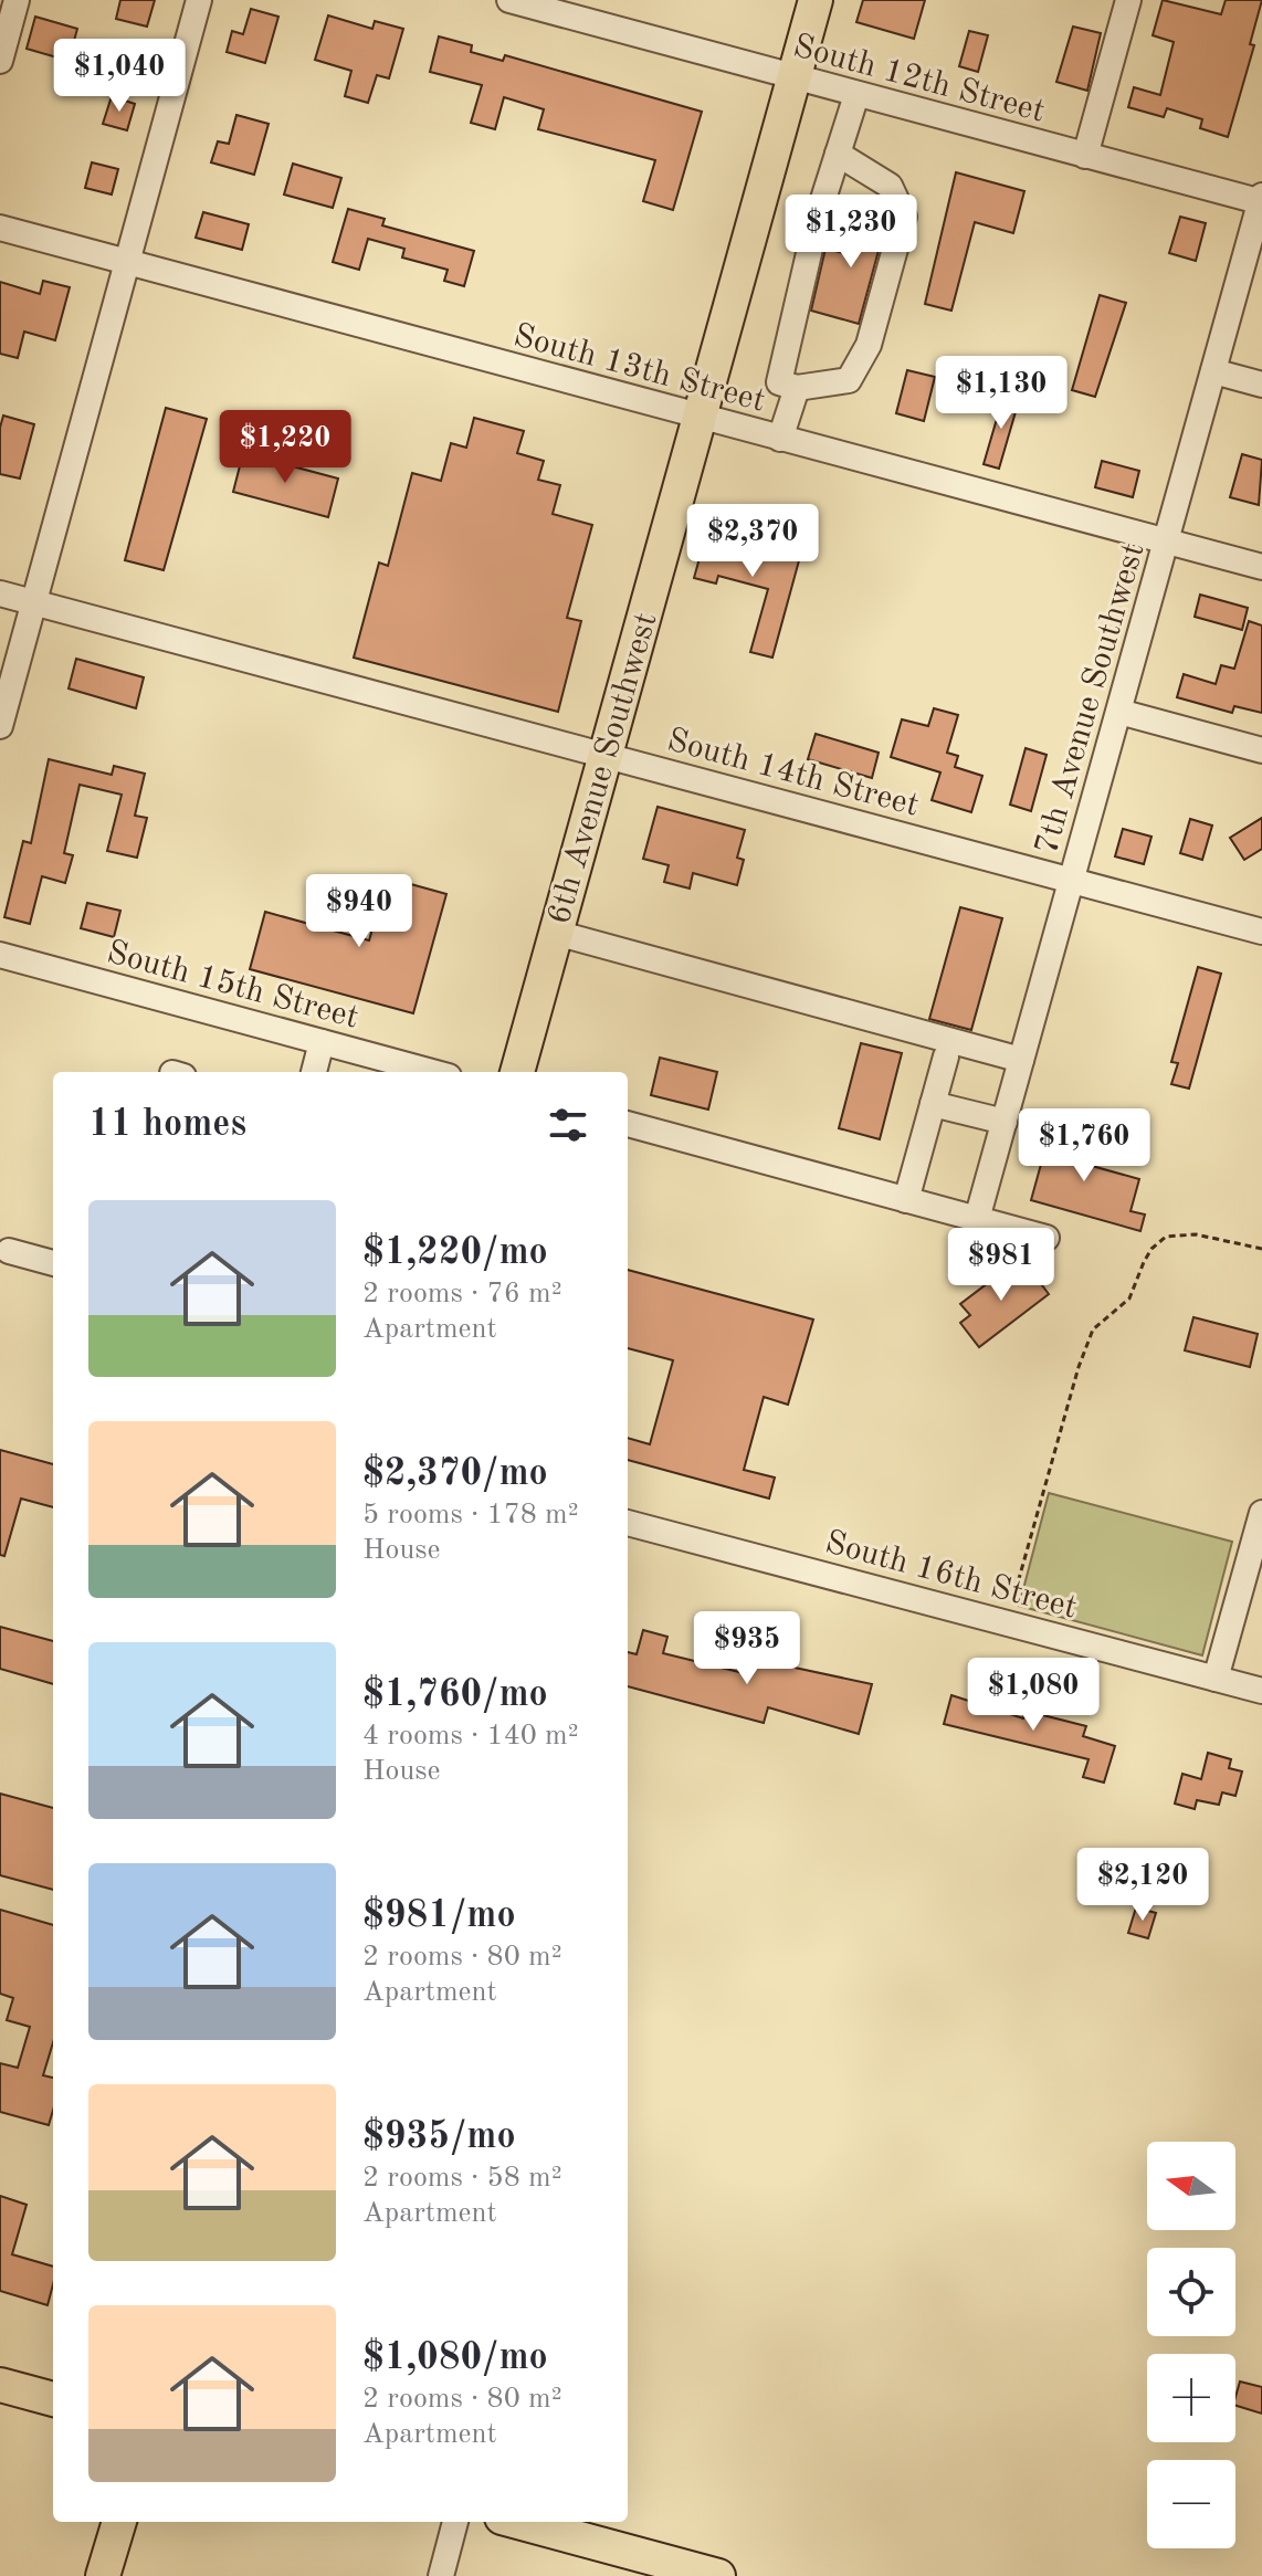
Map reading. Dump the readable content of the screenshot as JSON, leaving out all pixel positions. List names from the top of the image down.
{
  "streets": {
    "highway": ["6th Avenue Southwest"],
    "street": [
      "South 12th Street",
      "South 13th Street",
      "7th Avenue Southwest",
      "South 14th Street",
      "South 15th Street",
      "South 16th Street"
    ]
  },
  "crossings": [
    ["South 12th Street", "7th Avenue Southwest"],
    ["South 12th Street", "6th Avenue Southwest"],
    ["South 13th Street", "7th Avenue Southwest"],
    ["South 13th Street", "6th Avenue Southwest"],
    ["7th Avenue Southwest", "South 14th Street"],
    ["6th Avenue Southwest", "South 14th Street"]
  ],
  "north": "left",
  "page": {
    "price": [
      "$1,040",
      "$1,230",
      "$1,130",
      "$1,220",
      "$2,370",
      "$940",
      "$1,760",
      "$981",
      "$935",
      "$1,080",
      "$2,120"
    ],
    "heading": "11 homes",
    "list": [
      {
        "name": "$1,220/mo",
        "note": "2 rooms · 76 m² · Apartment"
      },
      {
        "name": "$2,370/mo",
        "note": "5 rooms · 178 m² · House"
      },
      {
        "name": "$1,760/mo",
        "note": "4 rooms · 140 m² · House"
      },
      {
        "name": "$981/mo",
        "note": "2 rooms · 80 m² · Apartment"
      },
      {
        "name": "$935/mo",
        "note": "2 rooms · 58 m² · Apartment"
      },
      {
        "name": "$1,080/mo",
        "note": "2 rooms · 80 m² · Apartment"
      }
    ],
    "map_buttons": ["+", "−"]
  }
}
